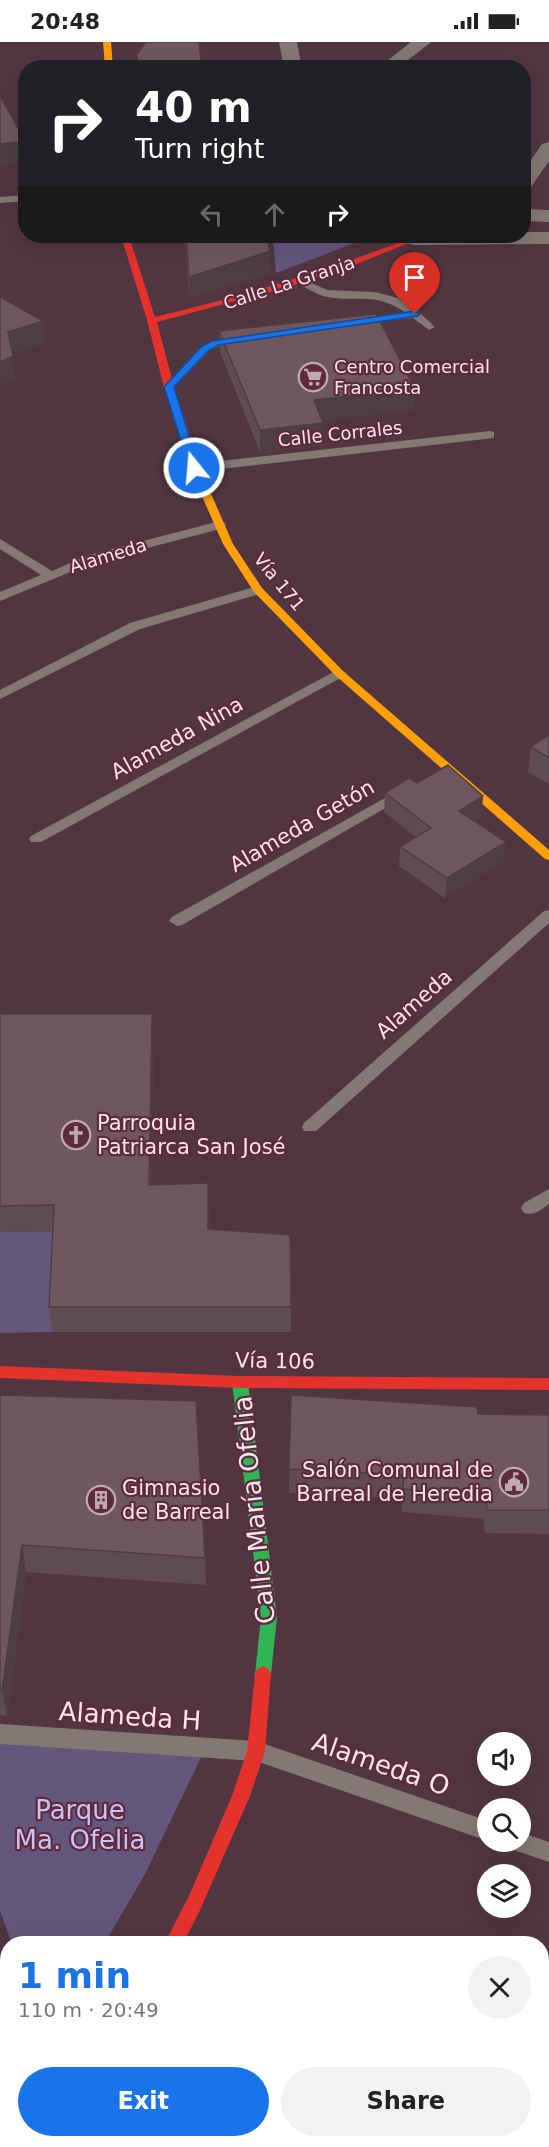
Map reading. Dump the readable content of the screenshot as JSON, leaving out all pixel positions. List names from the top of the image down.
{
  "streets": {
    "main road": [
      "Calle La Granja",
      "Vía 171",
      "Vía 106",
      "Calle María Ofelia"
    ],
    "lane": [
      "Calle Corrales",
      "Alameda",
      "Alameda Nina",
      "Alameda Getón",
      "Alameda H",
      "Alameda O"
    ]
  },
  "crossings": [
    ["Calle La Granja", "Vía 171"],
    ["Calle Corrales", "Vía 171"],
    ["Alameda", "Vía 171"],
    ["Vía 171", "Alameda Nina"],
    ["Vía 106", "Calle María Ofelia"],
    ["Calle María Ofelia", "Alameda H"],
    ["Calle María Ofelia", "Alameda O"],
    ["Alameda H", "Alameda O"]
  ],
  "parks": ["Parque Ma. Ofelia"],
  "places": {
    "supermarket": ["Centro Comercial Francosta"],
    "church": ["Parroquia Patriarca San José"],
    "public building": ["Salón Comunal de Barreal de Heredia"],
    "building": ["Gimnasio de Barreal"]
  },
  "page": {
    "status": "20:48",
    "turn": ["40 m", "Turn right"],
    "heading": ["1 min", "110 m · 20:49"],
    "buttons": ["Exit", "Share"]
  }
}
